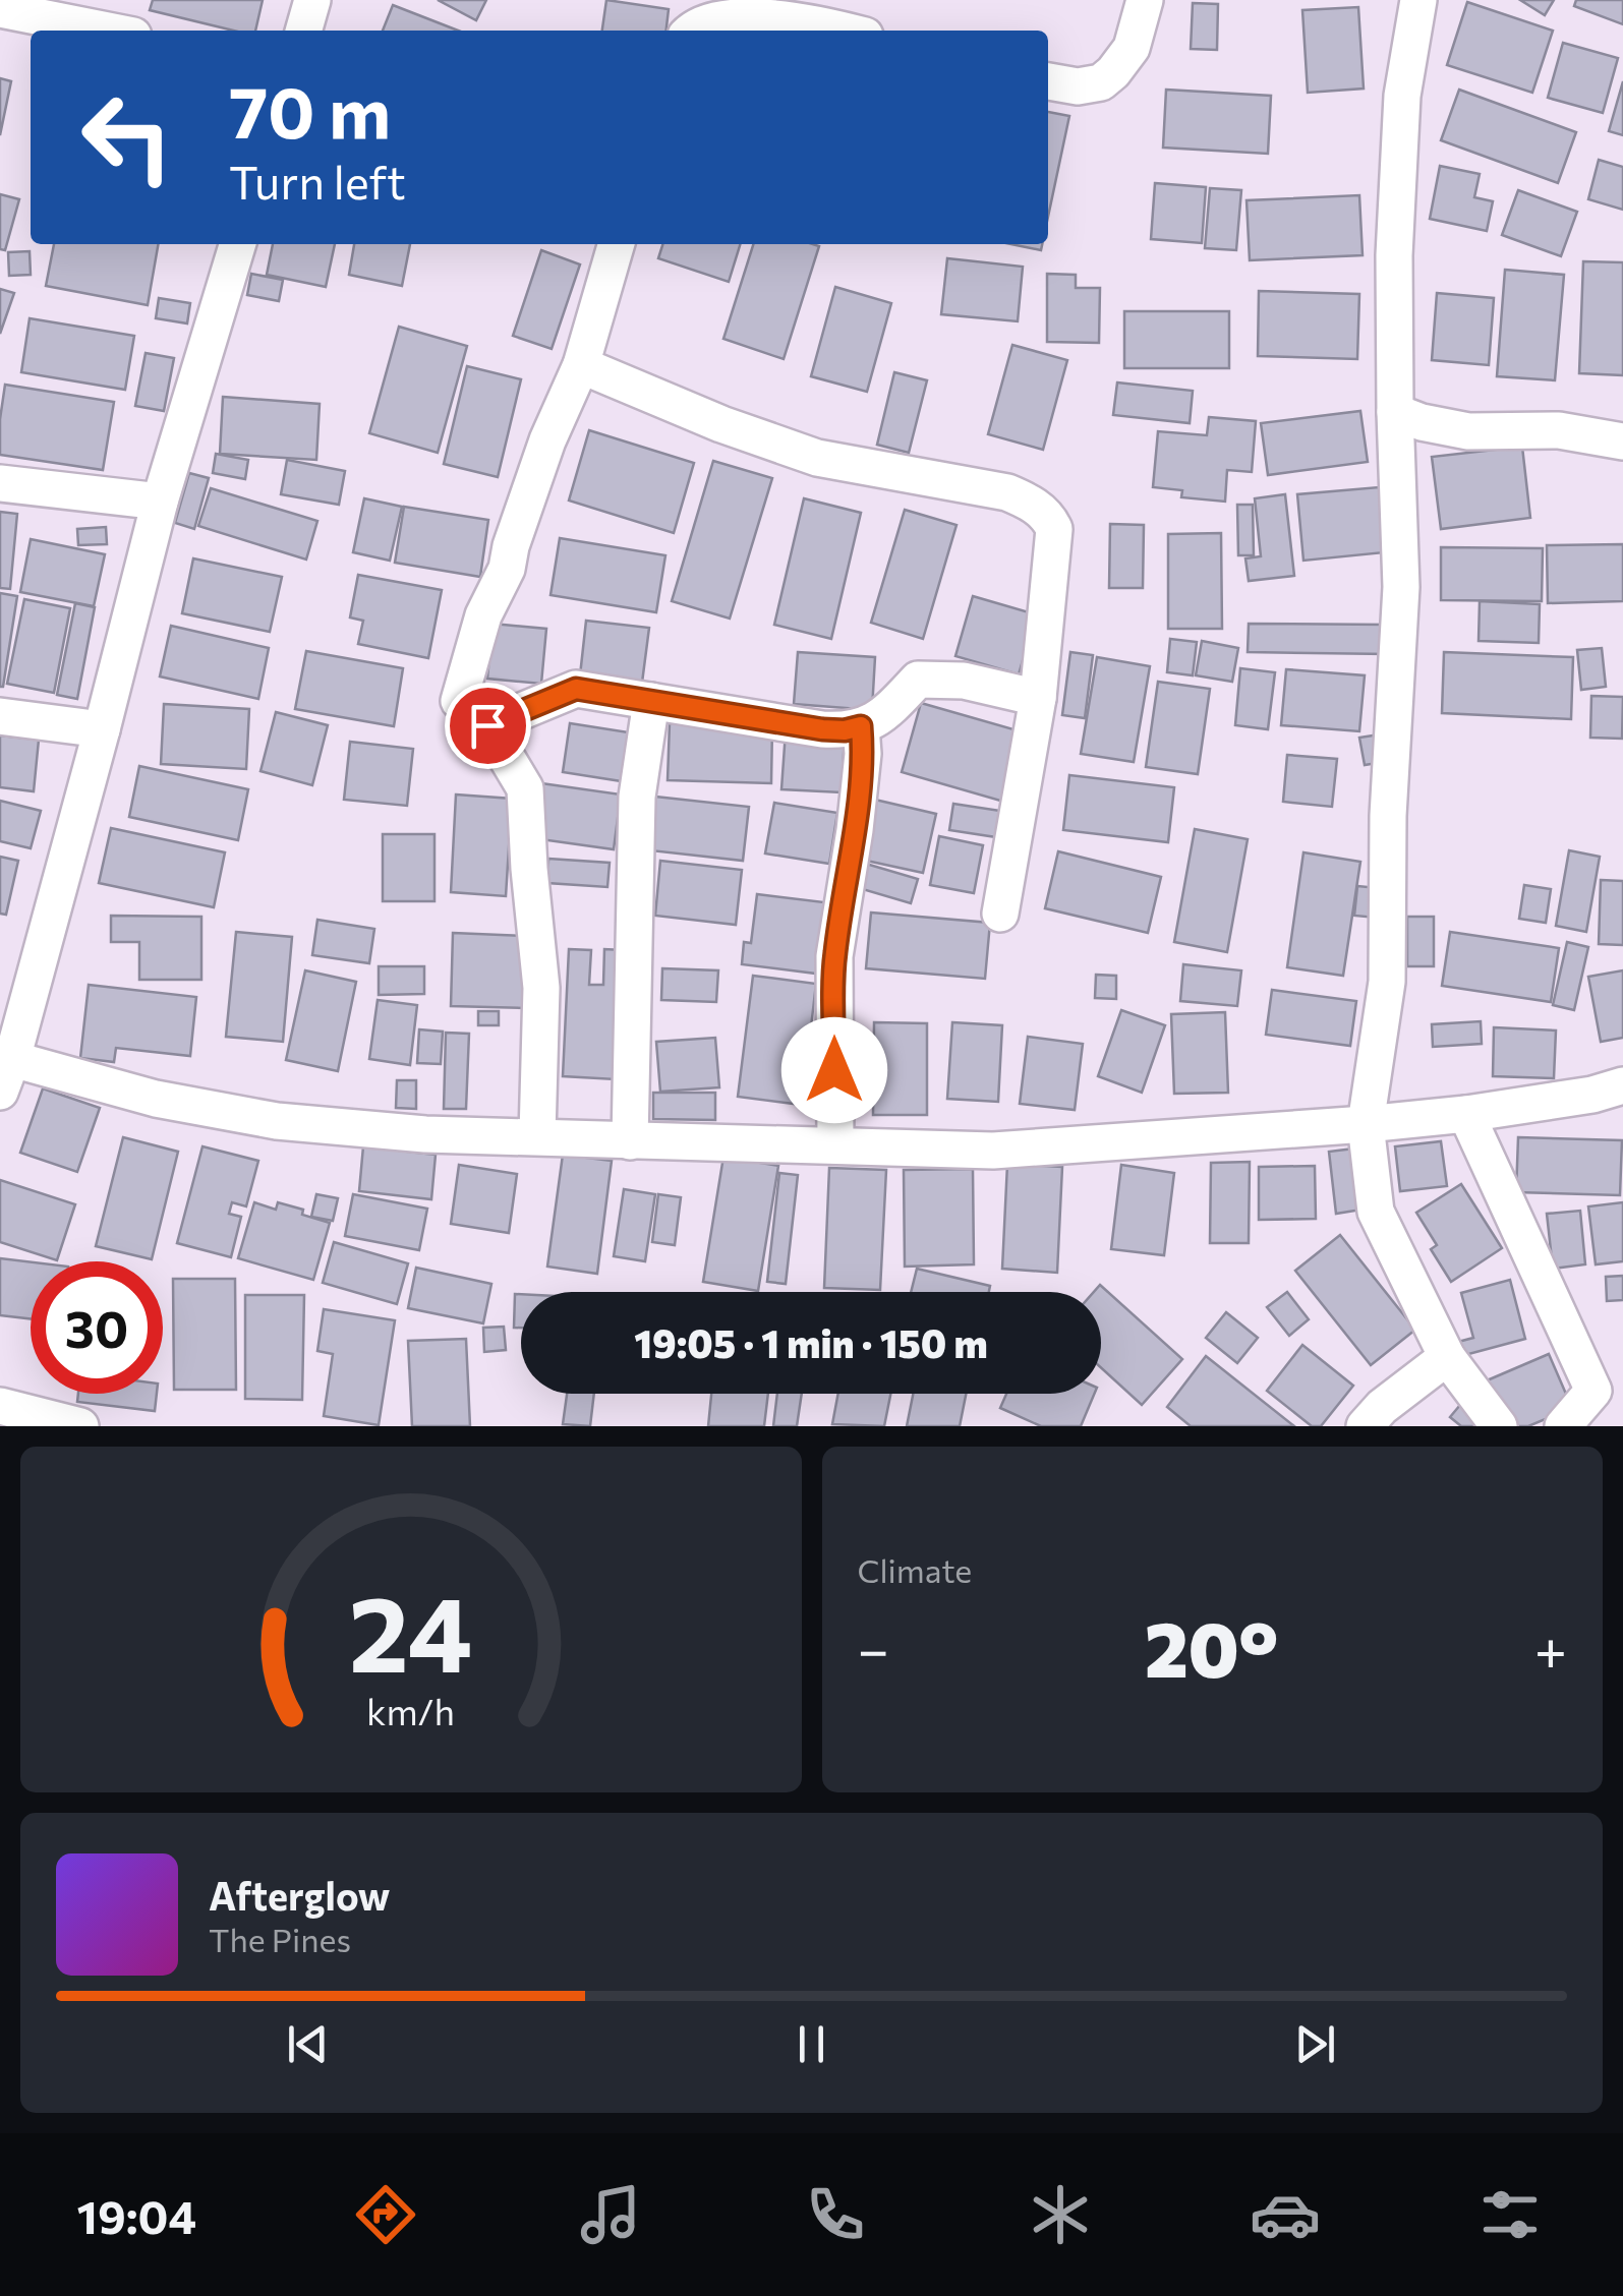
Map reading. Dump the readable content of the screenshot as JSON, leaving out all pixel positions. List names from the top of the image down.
{
  "page": {
    "turn": ["70 m", "Turn left"],
    "limit": "30",
    "trip": "19:05 · 1 min · 150 m",
    "tile": "Climate",
    "heat": ["−", "20°", "+"],
    "song": ["Afterglow", "The Pines"],
    "tabs": "19:04",
    "gauge": ["24", "km/h"]
  }
}
